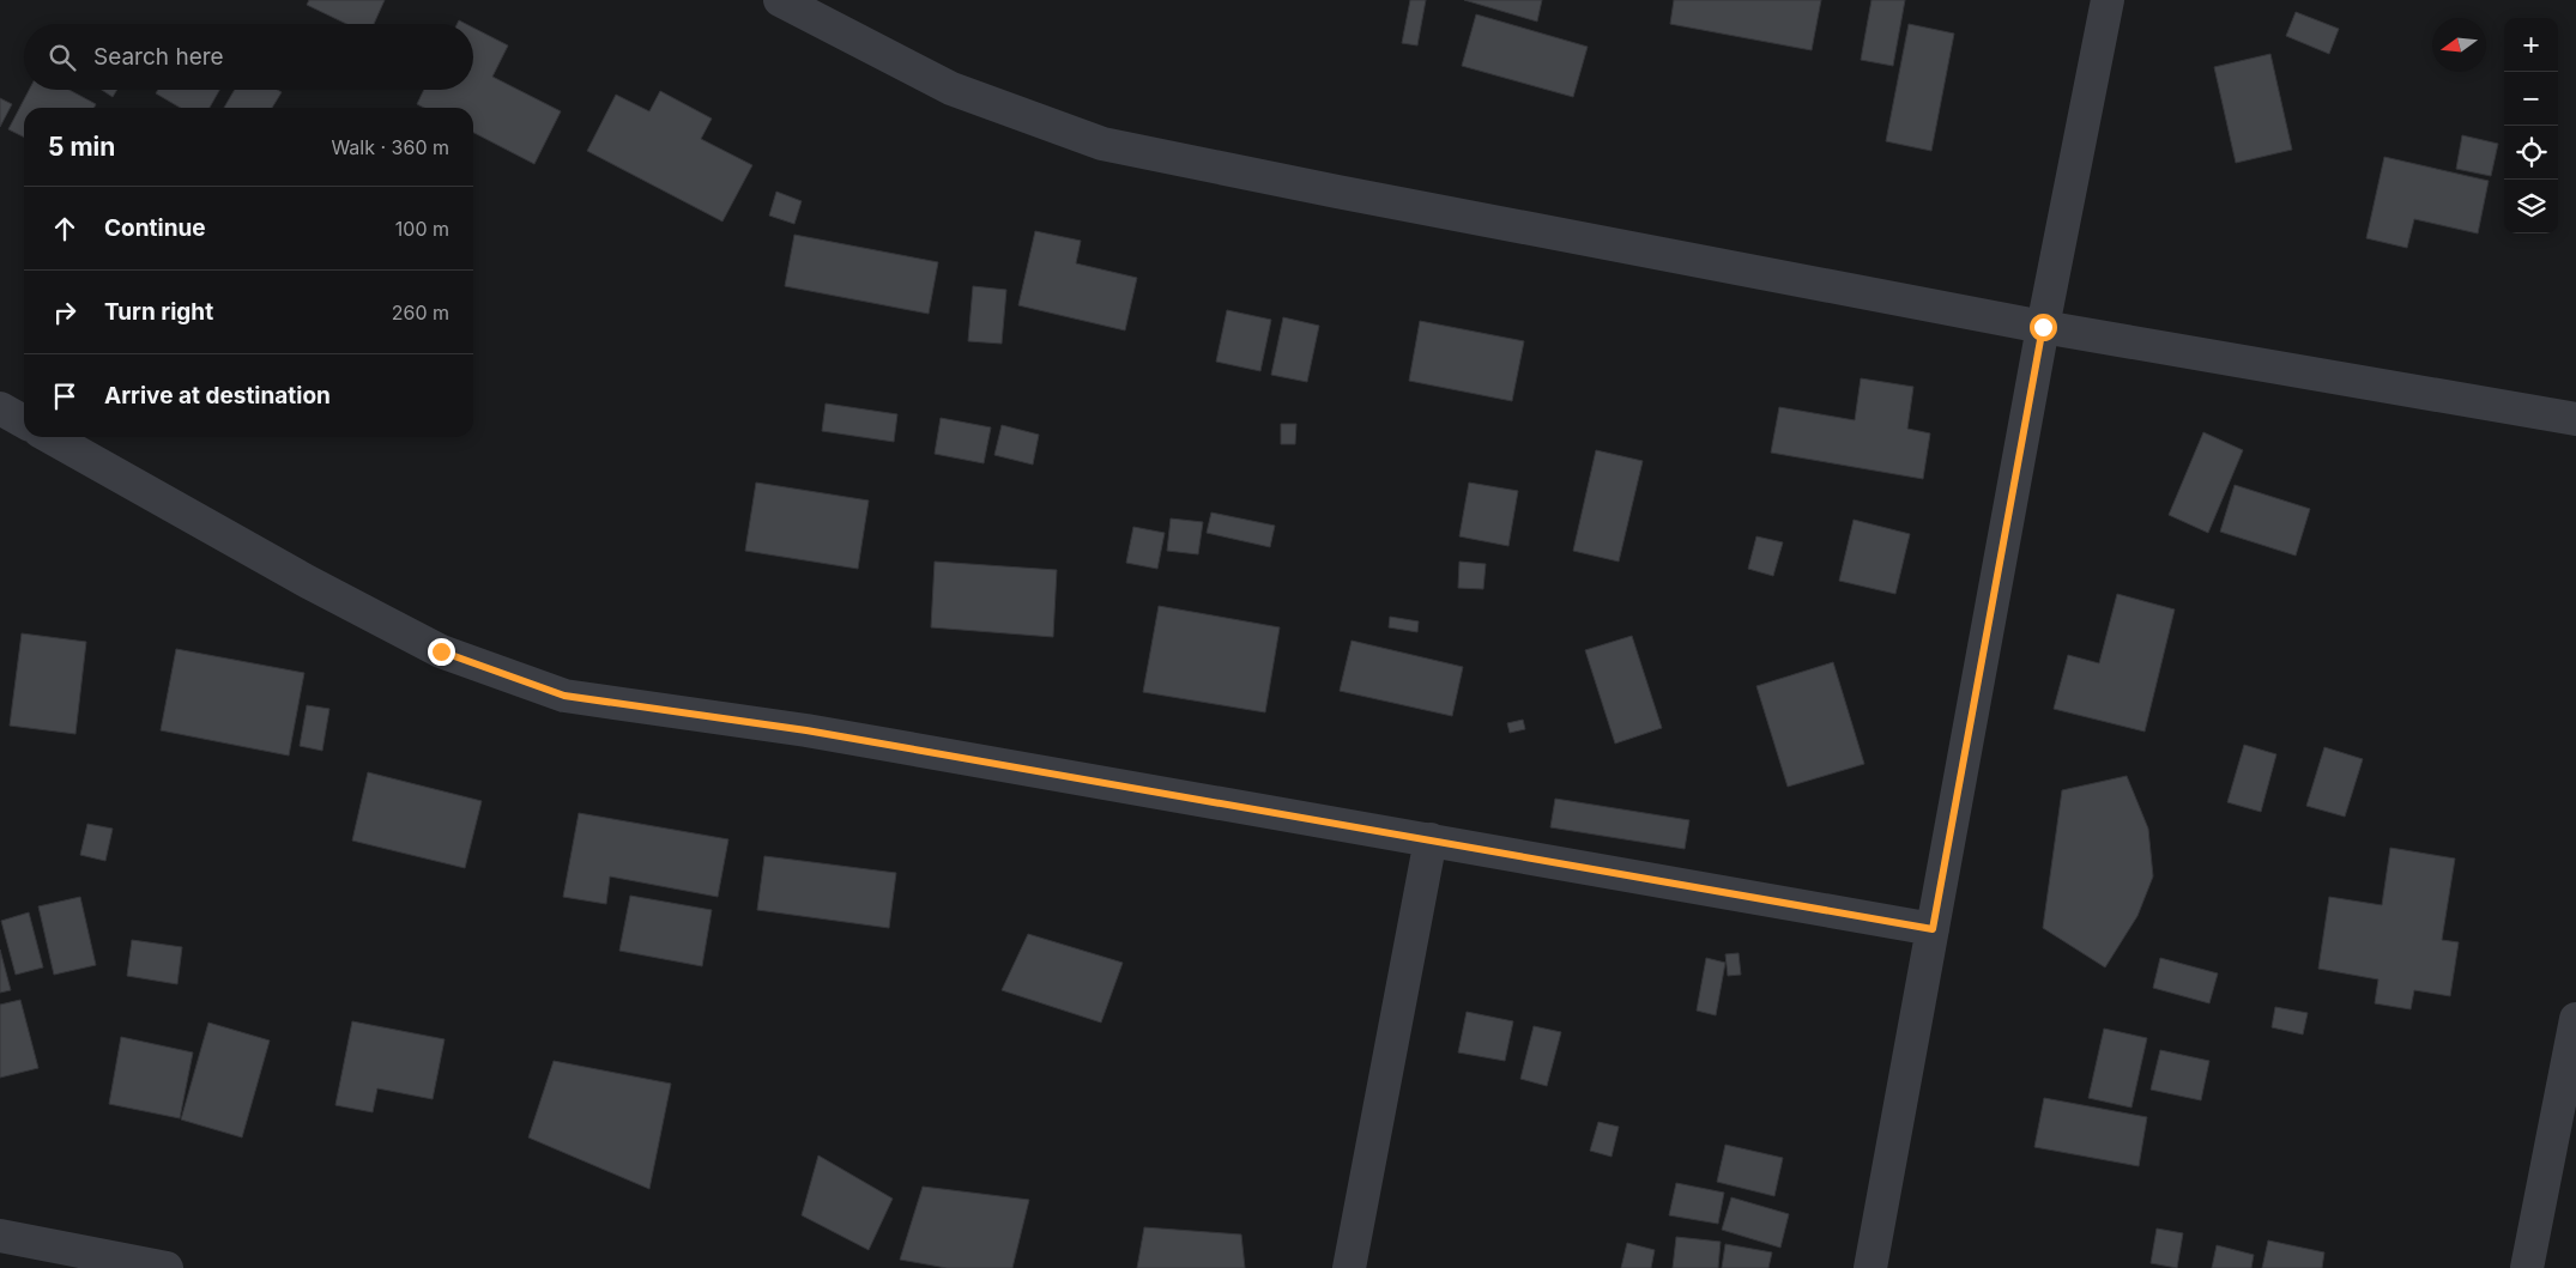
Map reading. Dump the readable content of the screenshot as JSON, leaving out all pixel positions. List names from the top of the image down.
{
  "north": "left",
  "page": {
    "map_buttons": ["+", "−"],
    "search": "Search here",
    "heading": ["5 min", "Walk · 360 m"],
    "list": [
      ["Continue", "100 m"],
      ["Turn right", "260 m"],
      "Arrive at destination"
    ]
  }
}
